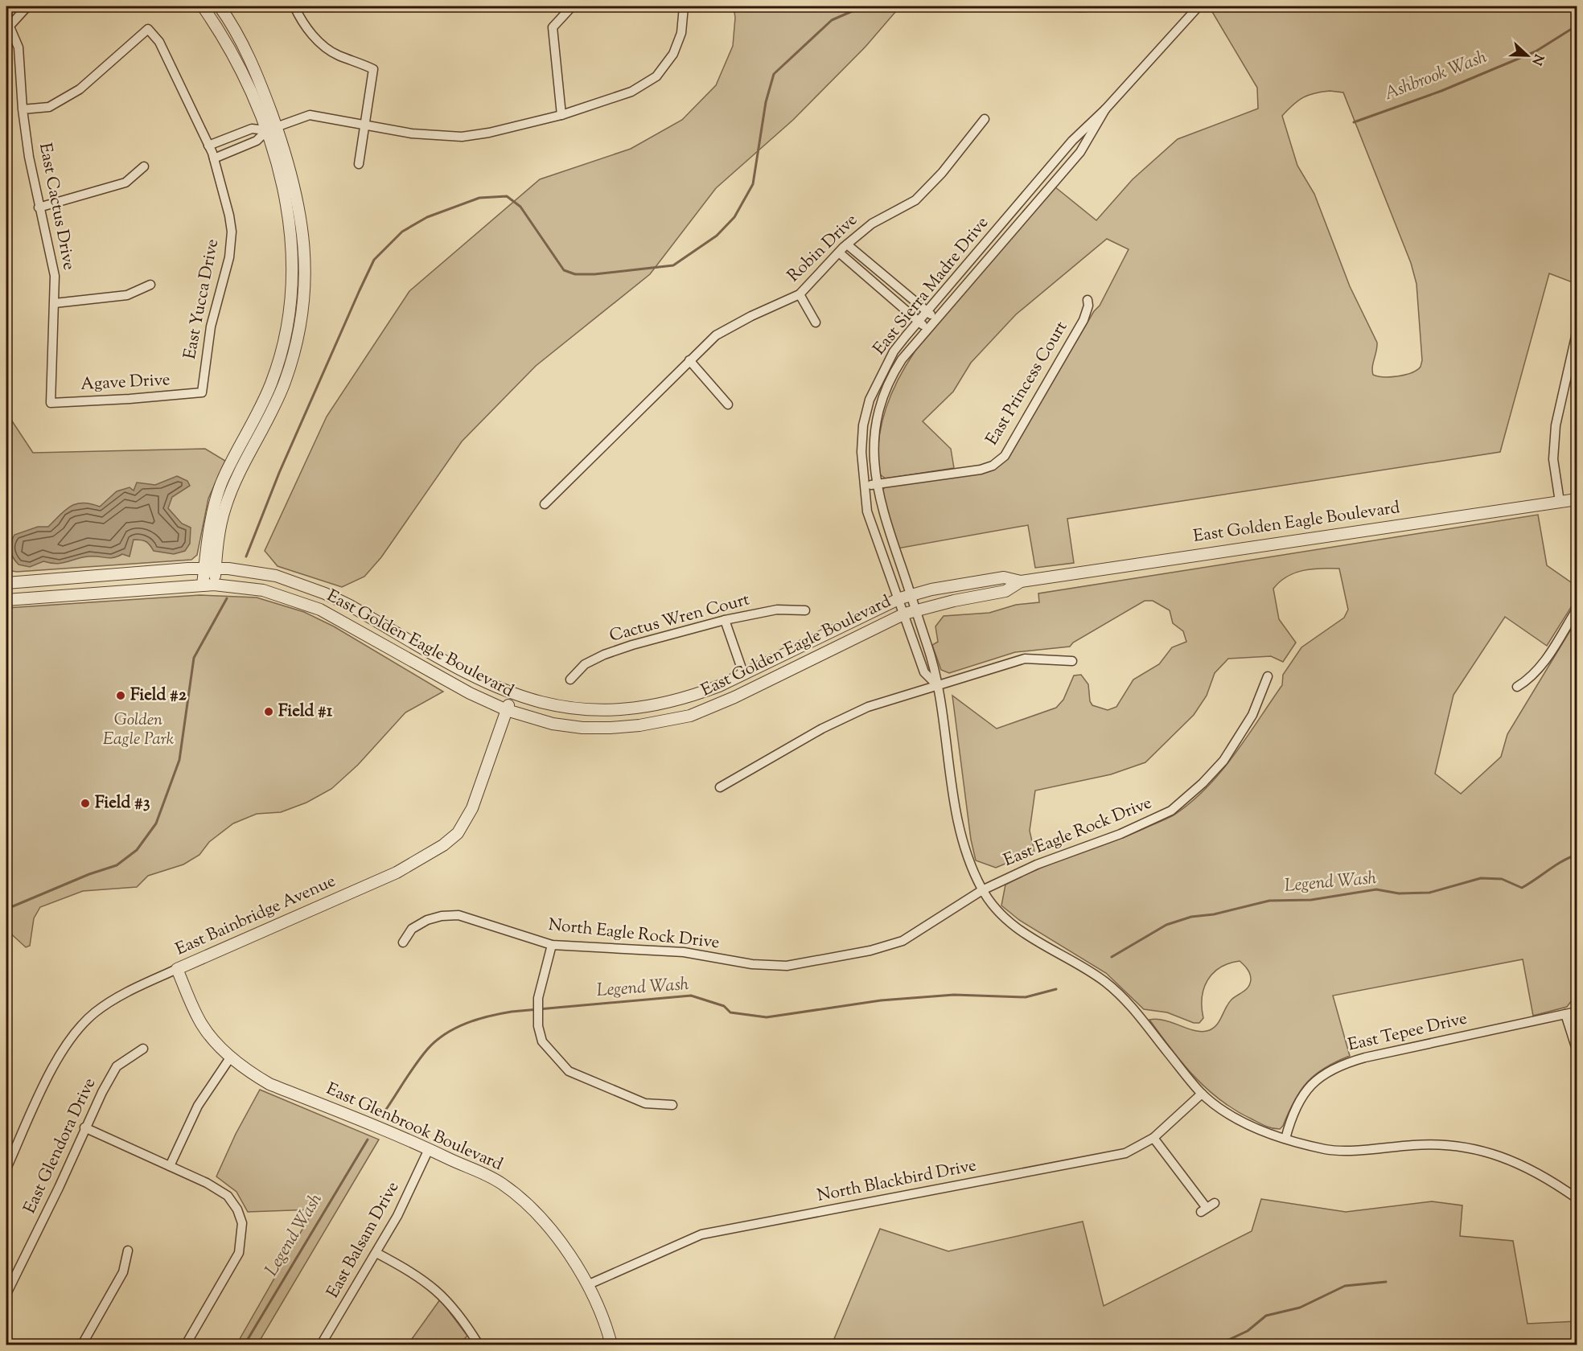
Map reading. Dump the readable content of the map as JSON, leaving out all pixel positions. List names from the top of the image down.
{
  "streets": {
    "street": [
      "East Cactus Drive",
      "Robin Drive",
      "East Sierra Madre Drive",
      "East Yucca Drive",
      "Agave Drive",
      "East Princess Court",
      "East Golden Eagle Boulevard",
      "Cactus Wren Court",
      "East Eagle Rock Drive",
      "East Bainbridge Avenue",
      "North Eagle Rock Drive",
      "East Tepee Drive",
      "East Glenbrook Boulevard",
      "East Glendora Drive",
      "North Blackbird Drive",
      "East Balsam Drive"
    ]
  },
  "crossings": [
    ["East Cactus Drive", "East Yucca Drive"],
    ["East Cactus Drive", "Agave Drive"],
    ["East Sierra Madre Drive", "East Princess Court"],
    ["East Sierra Madre Drive", "East Golden Eagle Boulevard"],
    ["East Yucca Drive", "Agave Drive"],
    ["East Golden Eagle Boulevard", "East Bainbridge Avenue"],
    ["East Eagle Rock Drive", "North Eagle Rock Drive"],
    ["East Bainbridge Avenue", "East Glenbrook Boulevard"],
    ["East Glenbrook Boulevard", "North Blackbird Drive"],
    ["East Glenbrook Boulevard", "East Balsam Drive"]
  ],
  "water": ["Ashbrook Wash", "Legend Wash"],
  "parks": ["Golden Eagle Park"],
  "places": ["Field #2", "Field #1", "Field #3"],
  "north": "right"
}
